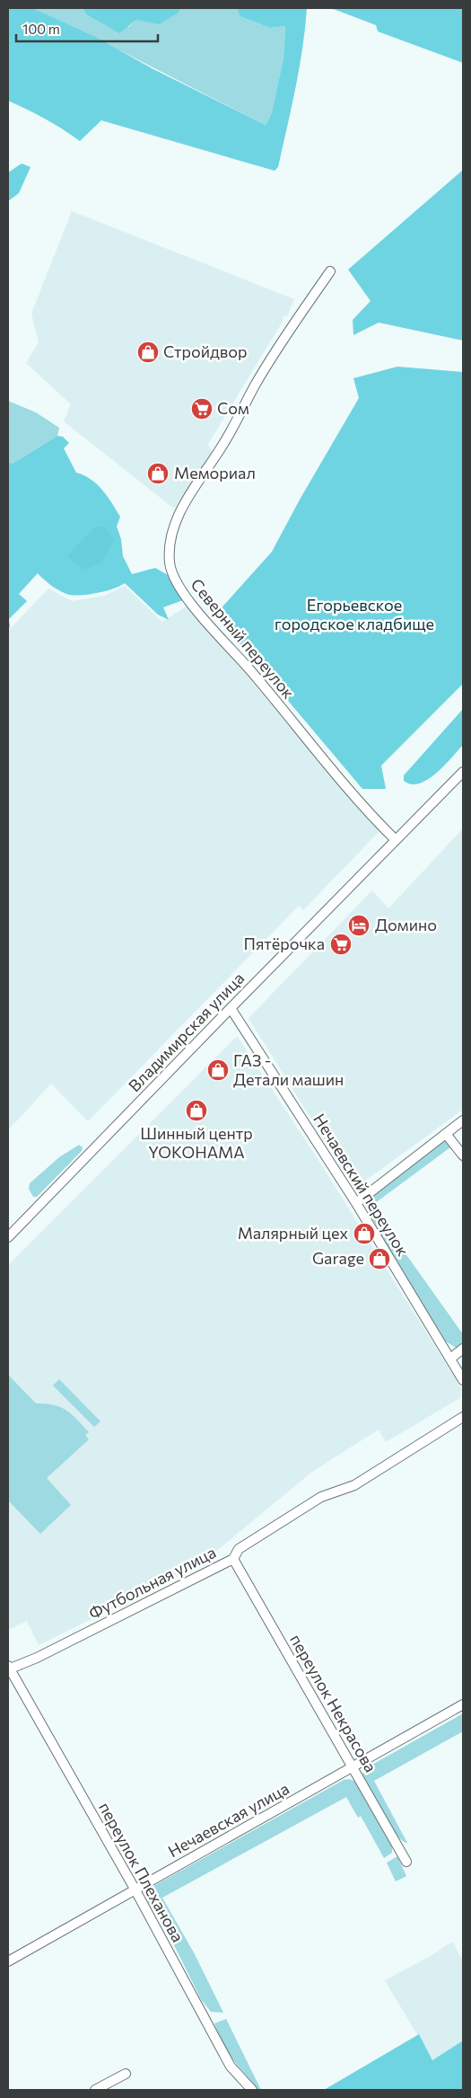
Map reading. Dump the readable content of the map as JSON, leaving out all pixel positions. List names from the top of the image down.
{
  "streets": {
    "street": [
      "Северный переулок",
      "Владимирская улица",
      "Нечаевский переулок",
      "Футбольная улица",
      "переулок Некрасова",
      "Нечаевская улица",
      "переулок Плеханова"
    ]
  },
  "crossings": [
    ["Северный переулок", "Владимирская улица"],
    ["Владимирская улица", "Нечаевский переулок"],
    ["Футбольная улица", "переулок Некрасова"],
    ["Футбольная улица", "переулок Плеханова"],
    ["переулок Некрасова", "Нечаевская улица"],
    ["Нечаевская улица", "переулок Плеханова"]
  ],
  "parks": ["Егорьевское городское кладбище"],
  "places": {
    "shop": [
      "Стройдвор",
      "Мемориал",
      "ГАЗ - Детали машин",
      "Шинный центр YOKOHAMA",
      "Малярный цех",
      "Garage"
    ],
    "supermarket": ["Сом", "Пятёрочка"],
    "hotel": ["Домино"]
  },
  "scale_bar": "100 m"
}
